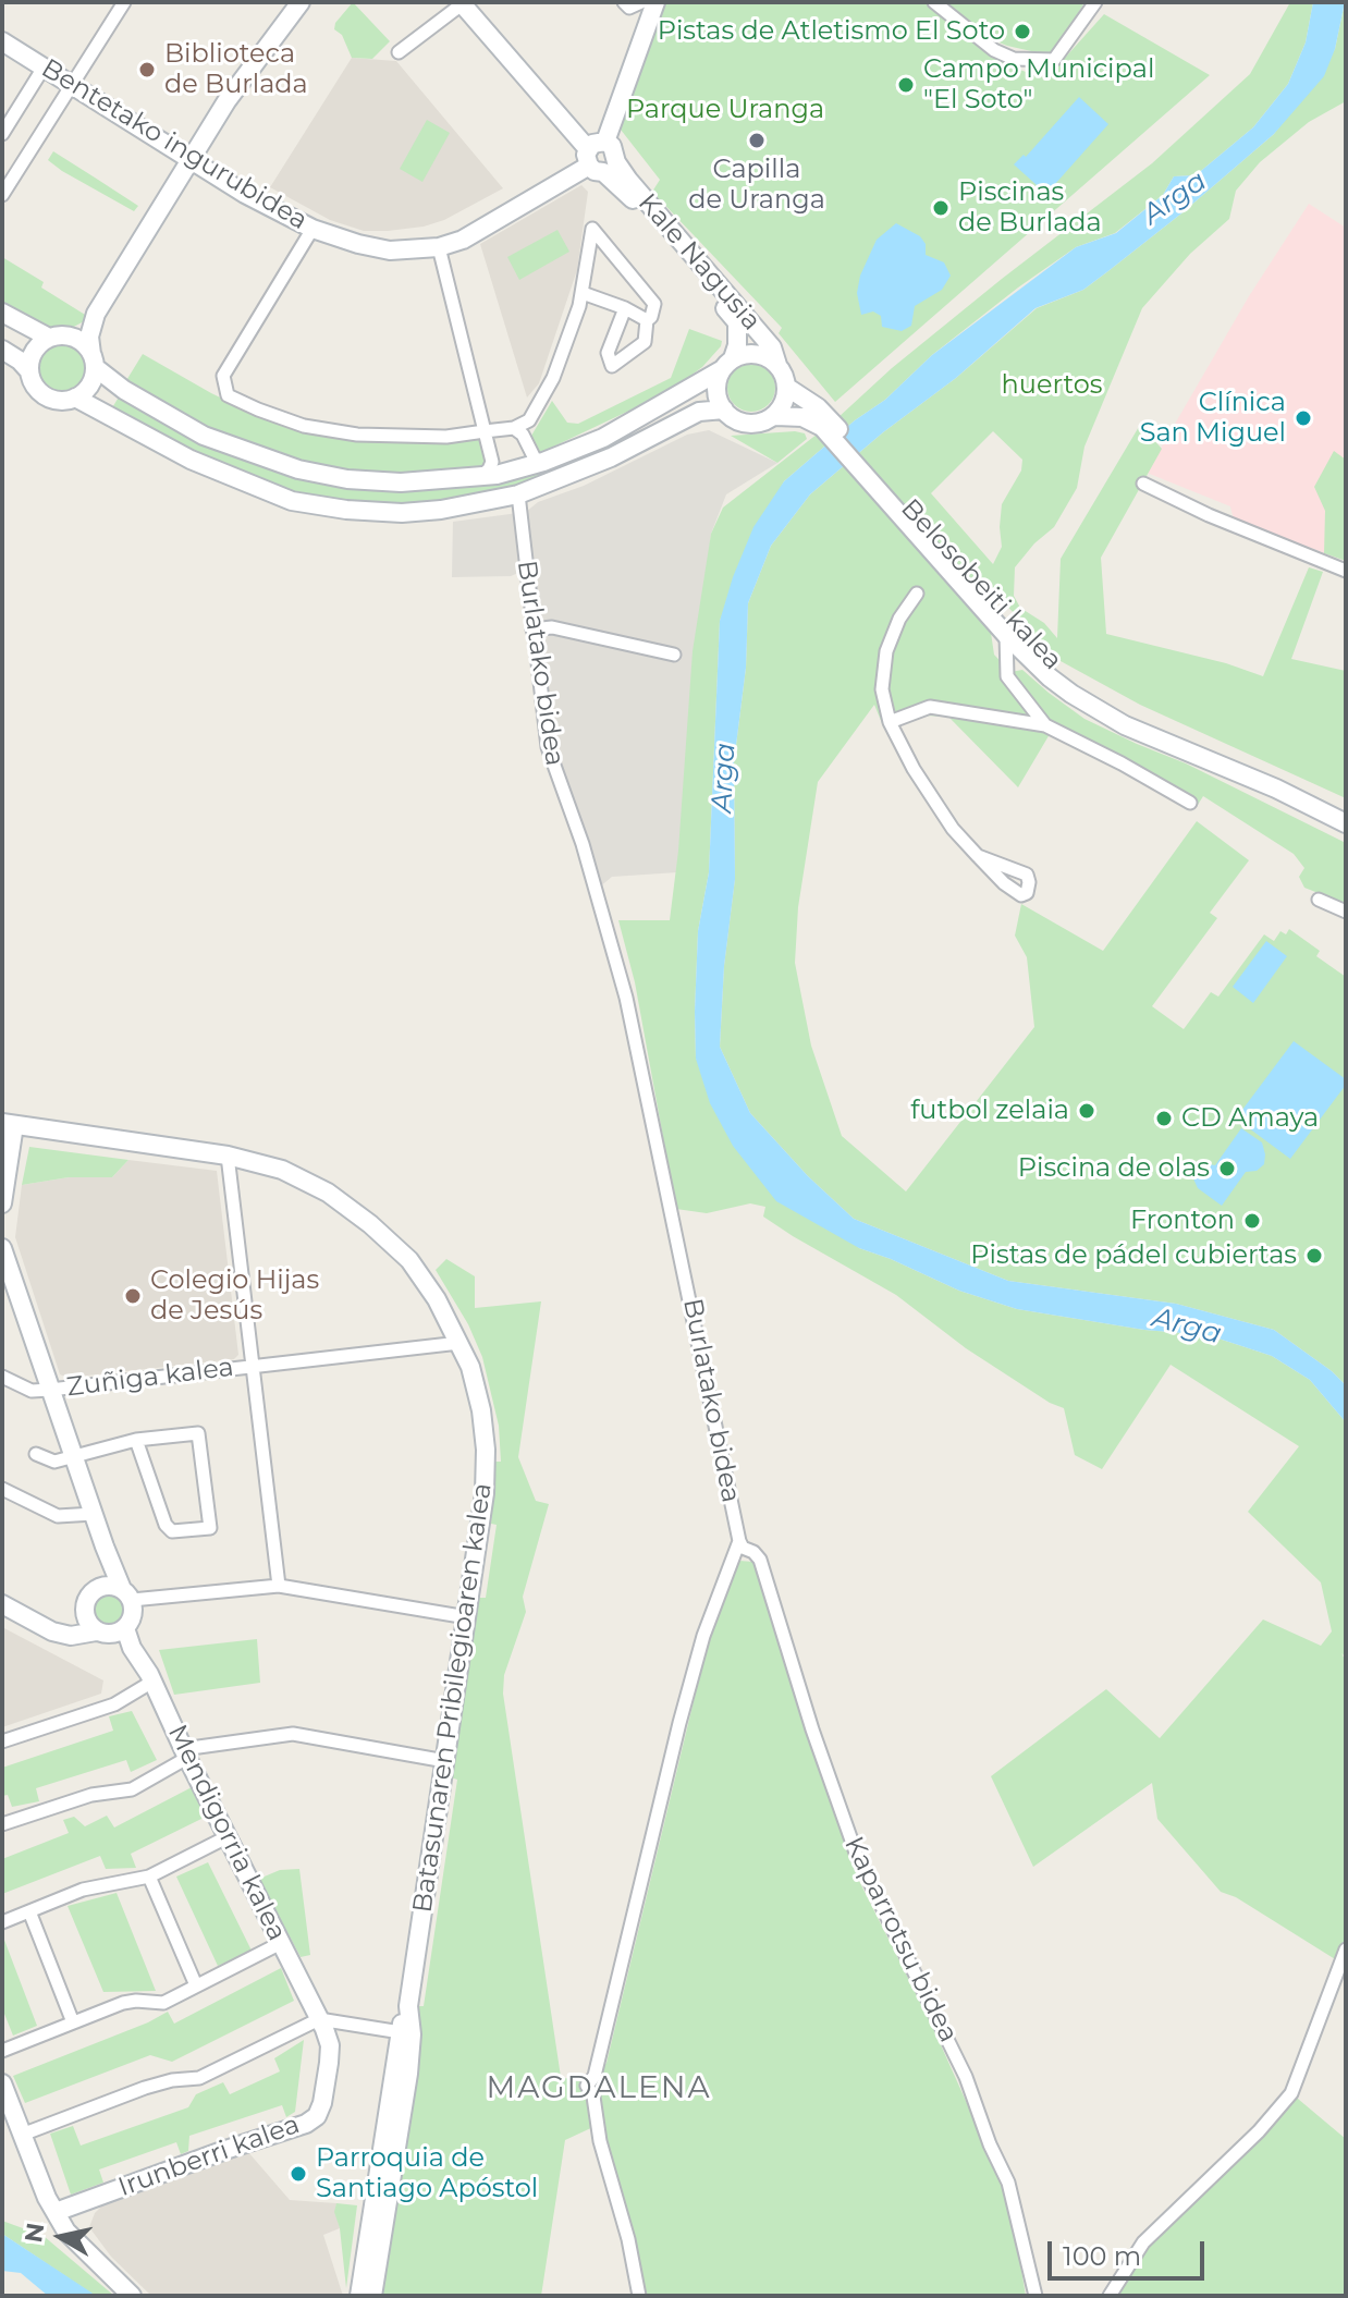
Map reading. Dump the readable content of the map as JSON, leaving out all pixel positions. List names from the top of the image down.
{
  "streets": {
    "main road": [
      "Bentetako ingurubidea",
      "Kale Nagusia",
      "Belosobeiti kalea",
      "Batasunaren Pribilegioaren kalea",
      "Mendigorria kalea",
      "Irunberri kalea"
    ],
    "street": ["Burlatako bidea", "Zuñiga kalea", "Kaparrotsu bidea"]
  },
  "crossings": [
    ["Bentetako ingurubidea", "Kale Nagusia"],
    ["Kale Nagusia", "Belosobeiti kalea"],
    ["Burlatako bidea", "Kaparrotsu bidea"],
    ["Zuñiga kalea", "Batasunaren Pribilegioaren kalea"],
    ["Mendigorria kalea", "Irunberri kalea"]
  ],
  "districts": ["MAGDALENA"],
  "water": ["Arga"],
  "parks": ["Parque Uranga", "huertos"],
  "places": [
    "Pistas de Atletismo El Soto",
    "Biblioteca de Burlada",
    "Campo Municipal \"El Soto\"",
    "Capilla de Uranga",
    "Piscinas de Burlada",
    "Clínica San Miguel",
    "futbol zelaia",
    "CD Amaya",
    "Piscina de olas",
    "Fronton",
    "Pistas de pádel cubiertas",
    "Colegio Hijas de Jesús",
    "Parroquia de Santiago Apóstol"
  ],
  "scale_bar": "100 m",
  "north": "left"
}
